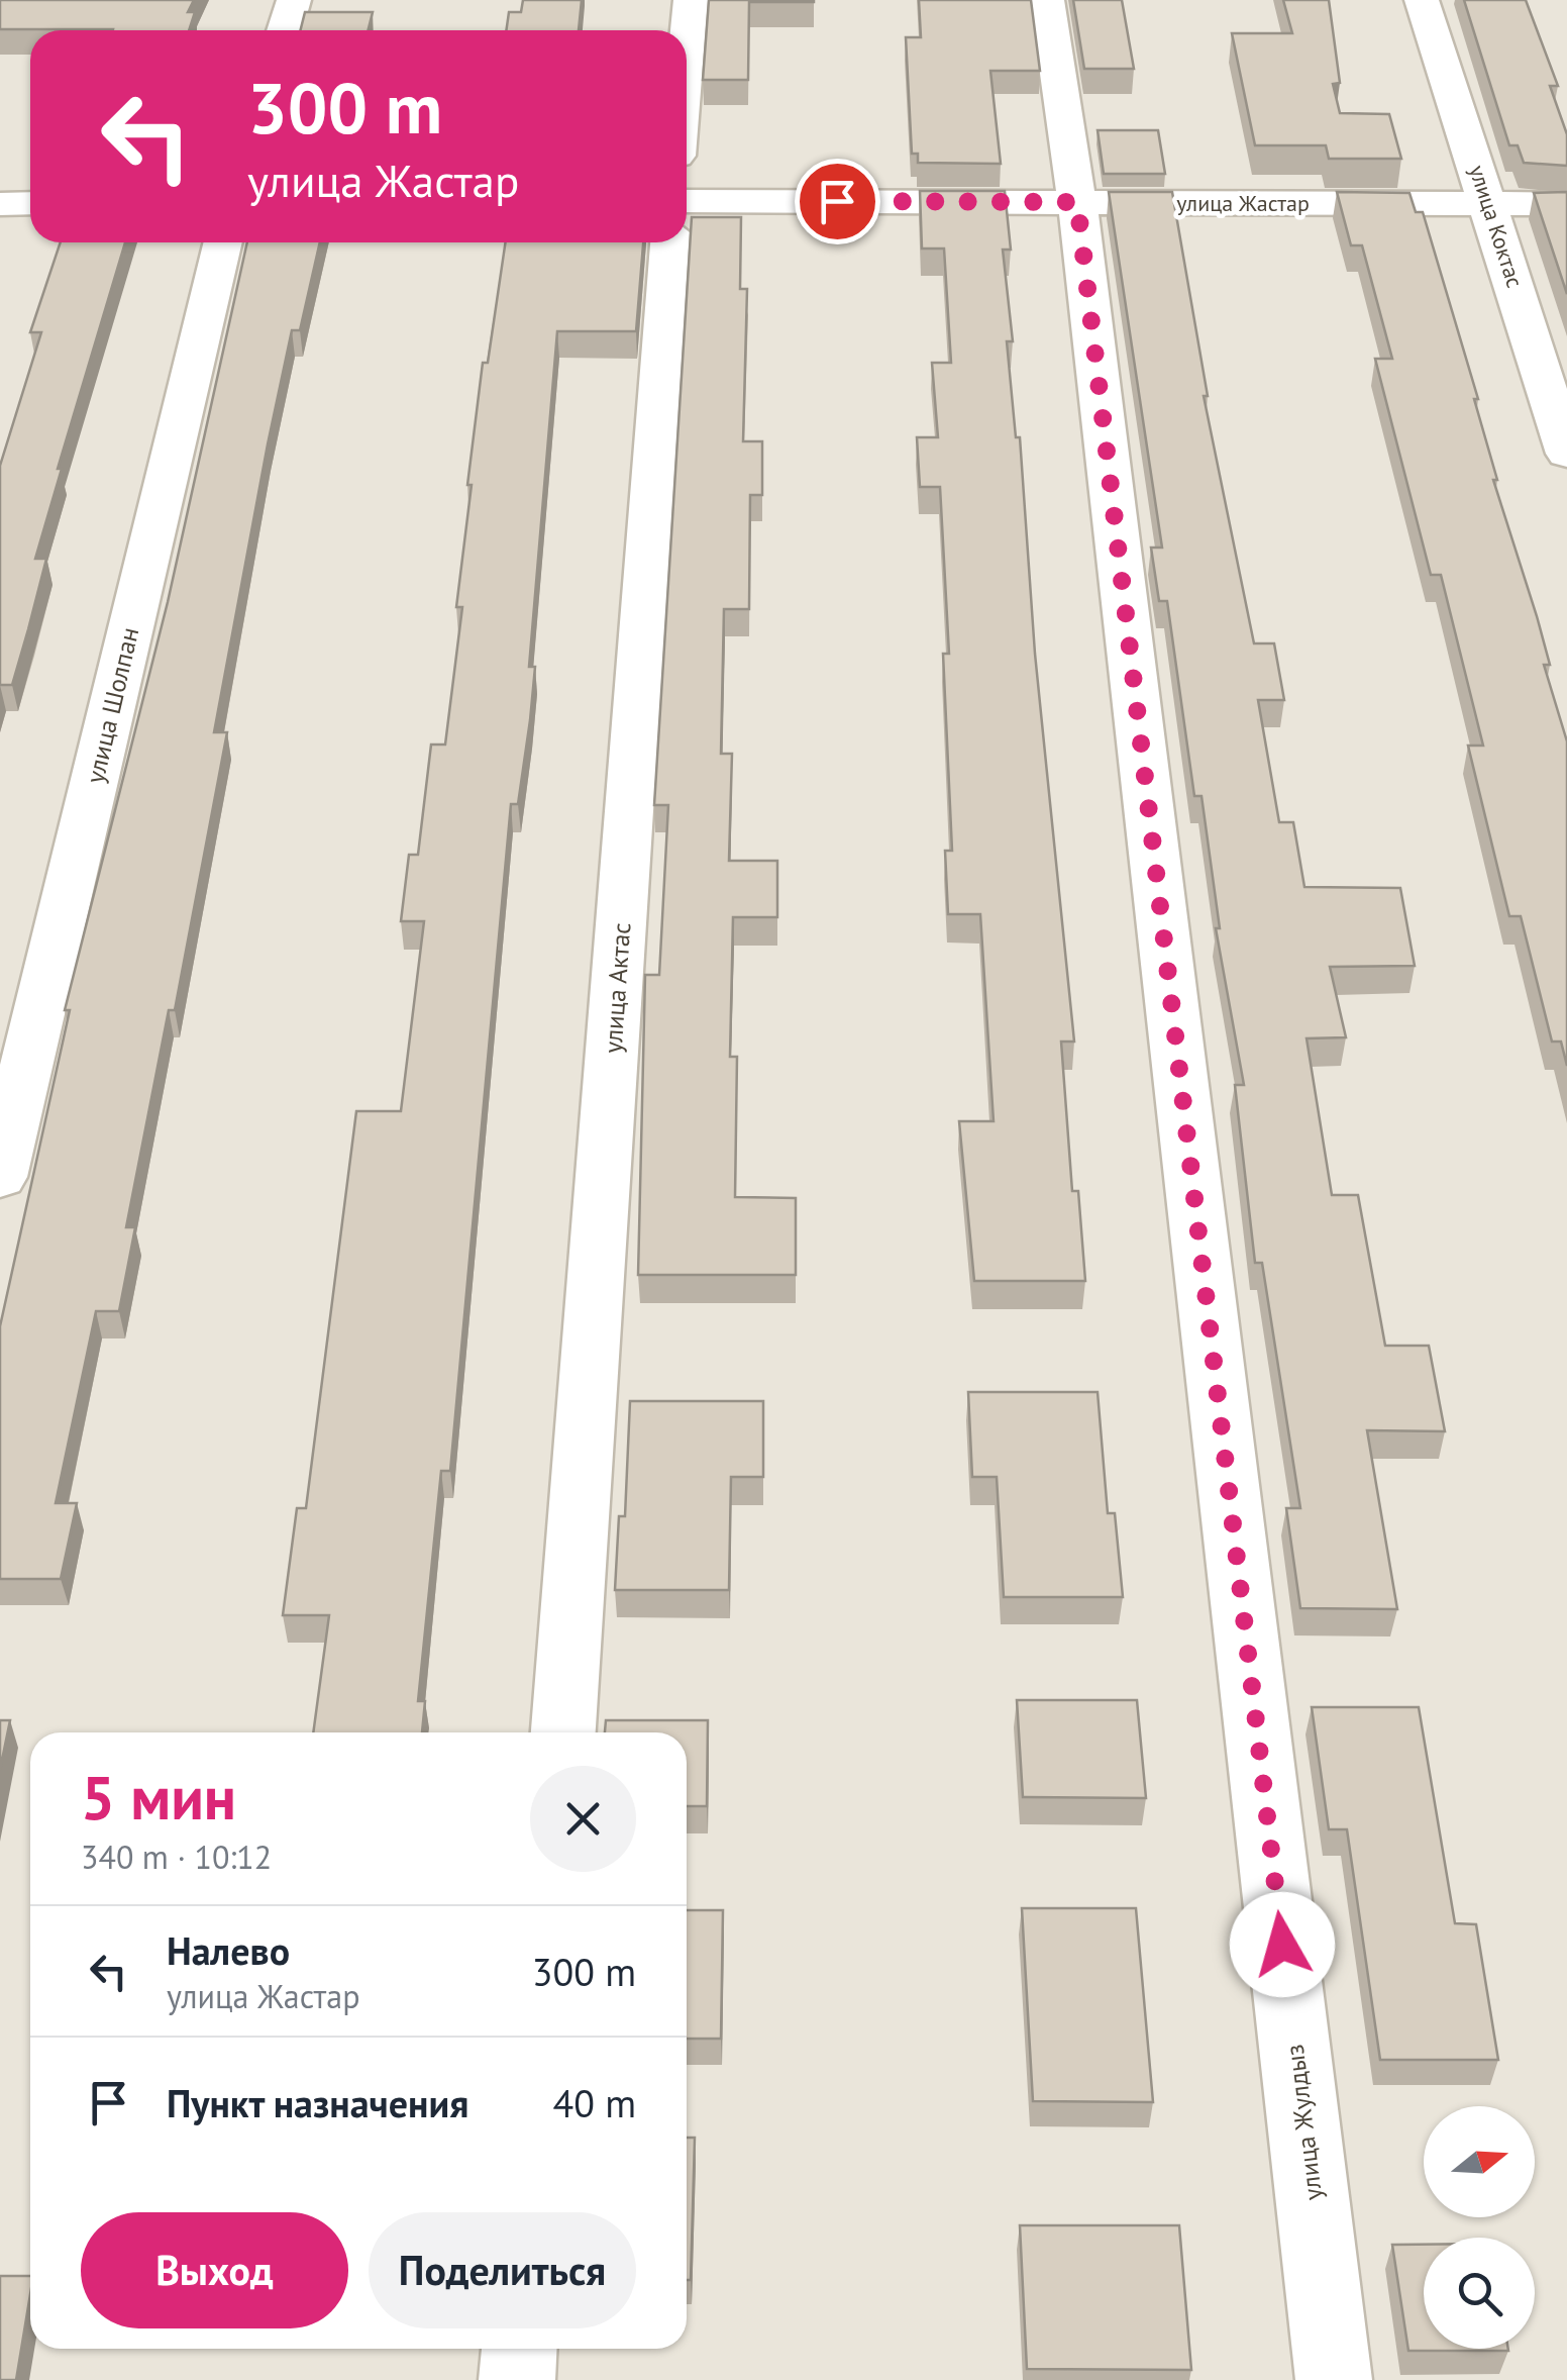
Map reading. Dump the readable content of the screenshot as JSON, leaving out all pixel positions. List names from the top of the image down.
{
  "streets": {
    "street": [
      "улица Жастар",
      "улица Коктас",
      "улица Шолпан",
      "улица Актас",
      "улица Жулдыз"
    ]
  },
  "crossings": [
    ["улица Жастар", "улица Коктас"],
    ["улица Жастар", "улица Жулдыз"]
  ],
  "north": "right",
  "page": {
    "turn": ["300 m", "улица Жастар"],
    "heading": ["5 мин", "340 m · 10:12"],
    "list": [
      {
        "name": "Налево",
        "note": "улица Жастар",
        "value": "300 m"
      },
      {
        "name": "Пункт назначения",
        "value": "40 m"
      }
    ],
    "buttons": ["Выход", "Поделиться"]
  }
}
